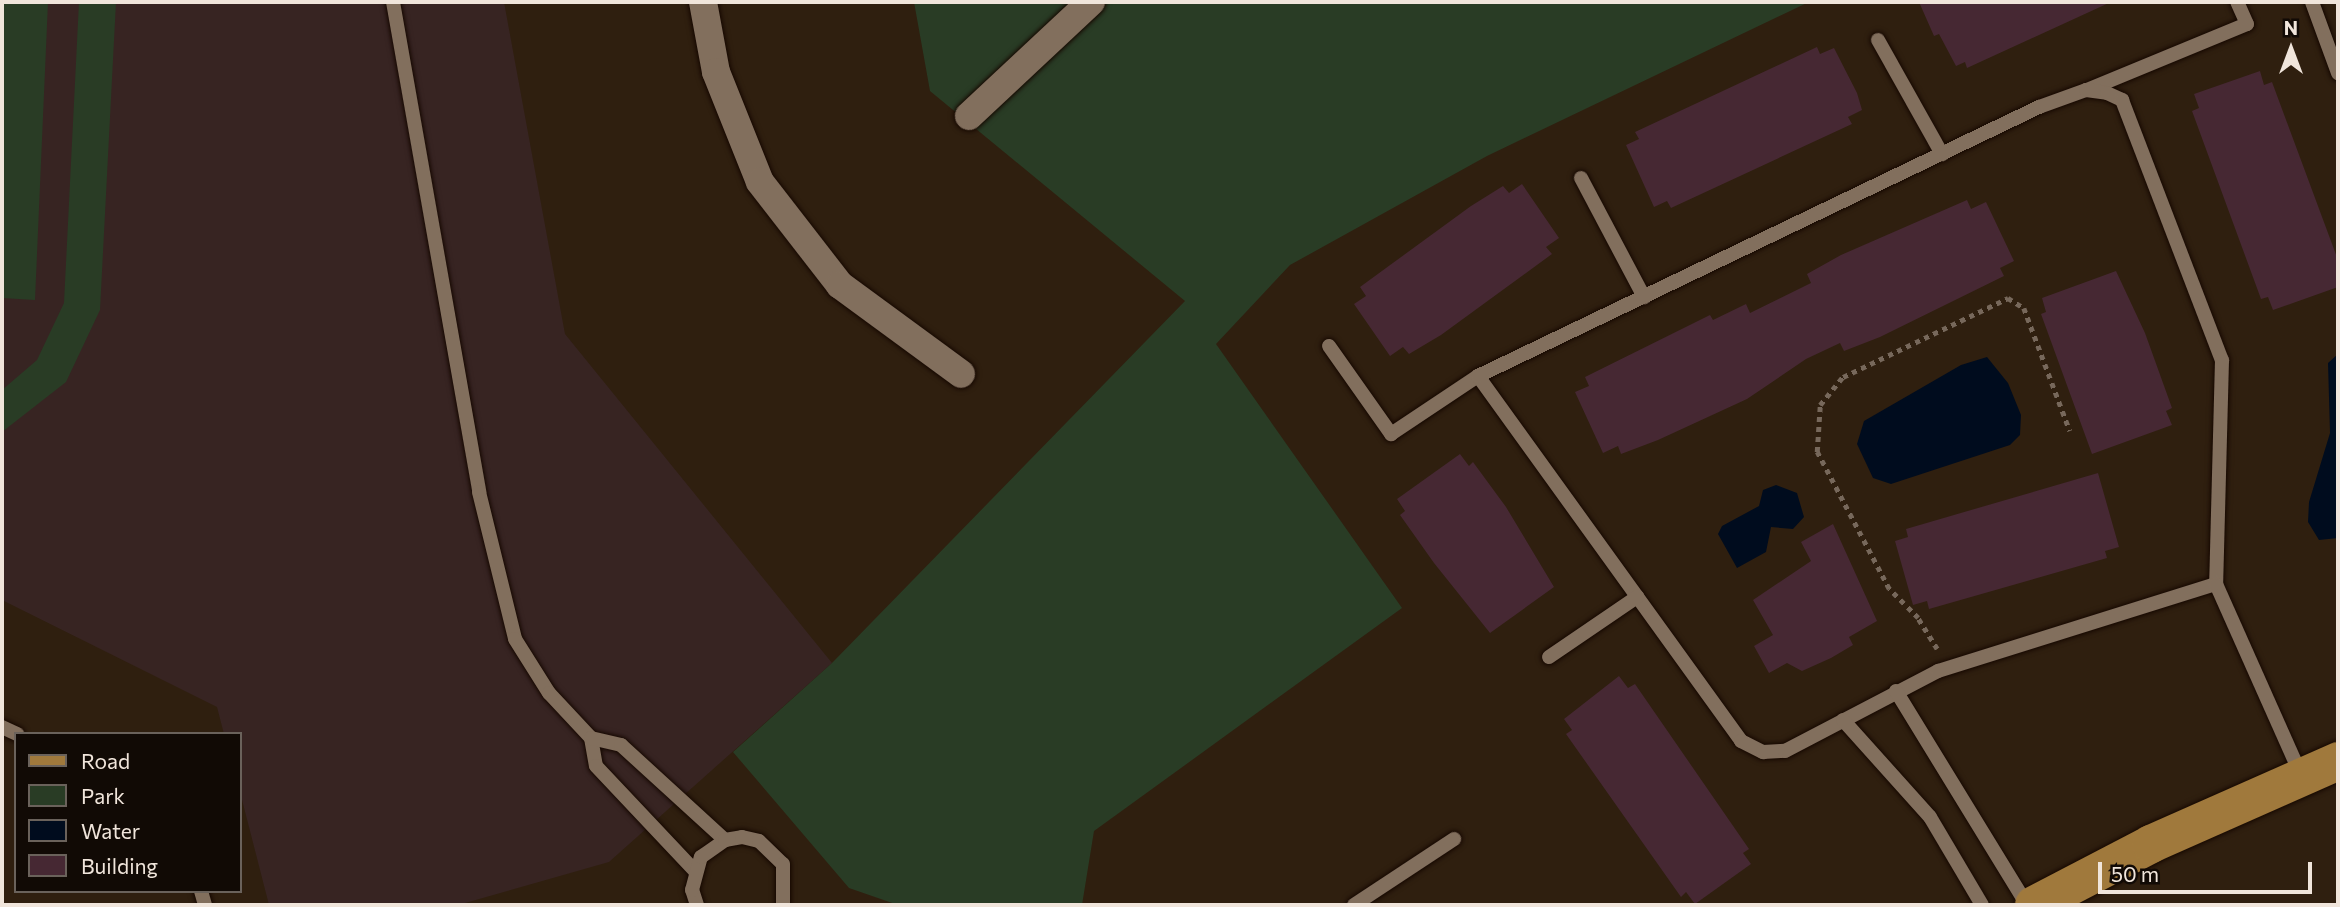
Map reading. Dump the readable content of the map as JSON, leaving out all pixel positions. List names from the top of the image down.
{
  "legend": [
    "Road",
    "Park",
    "Water",
    "Building"
  ],
  "scale_bar": "50 m",
  "north": "top"
}
